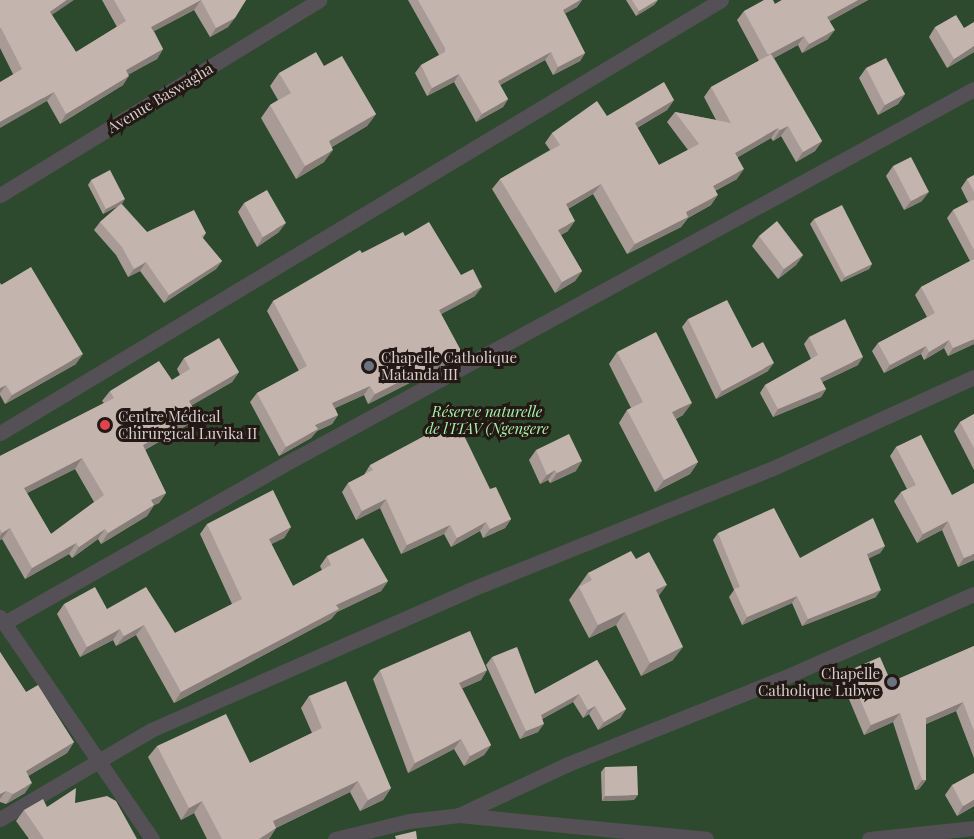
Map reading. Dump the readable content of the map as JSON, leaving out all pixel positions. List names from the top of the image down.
{
  "streets": {
    "street": ["Avenue Baswagha"]
  },
  "parks": ["Réserve naturelle de l'ITAV (Ngengere"],
  "places": ["Chapelle Catholique Matanda III", "Centre Médical Chirurgical Luvika II", "Chapelle Catholique Lubwe"]
}
